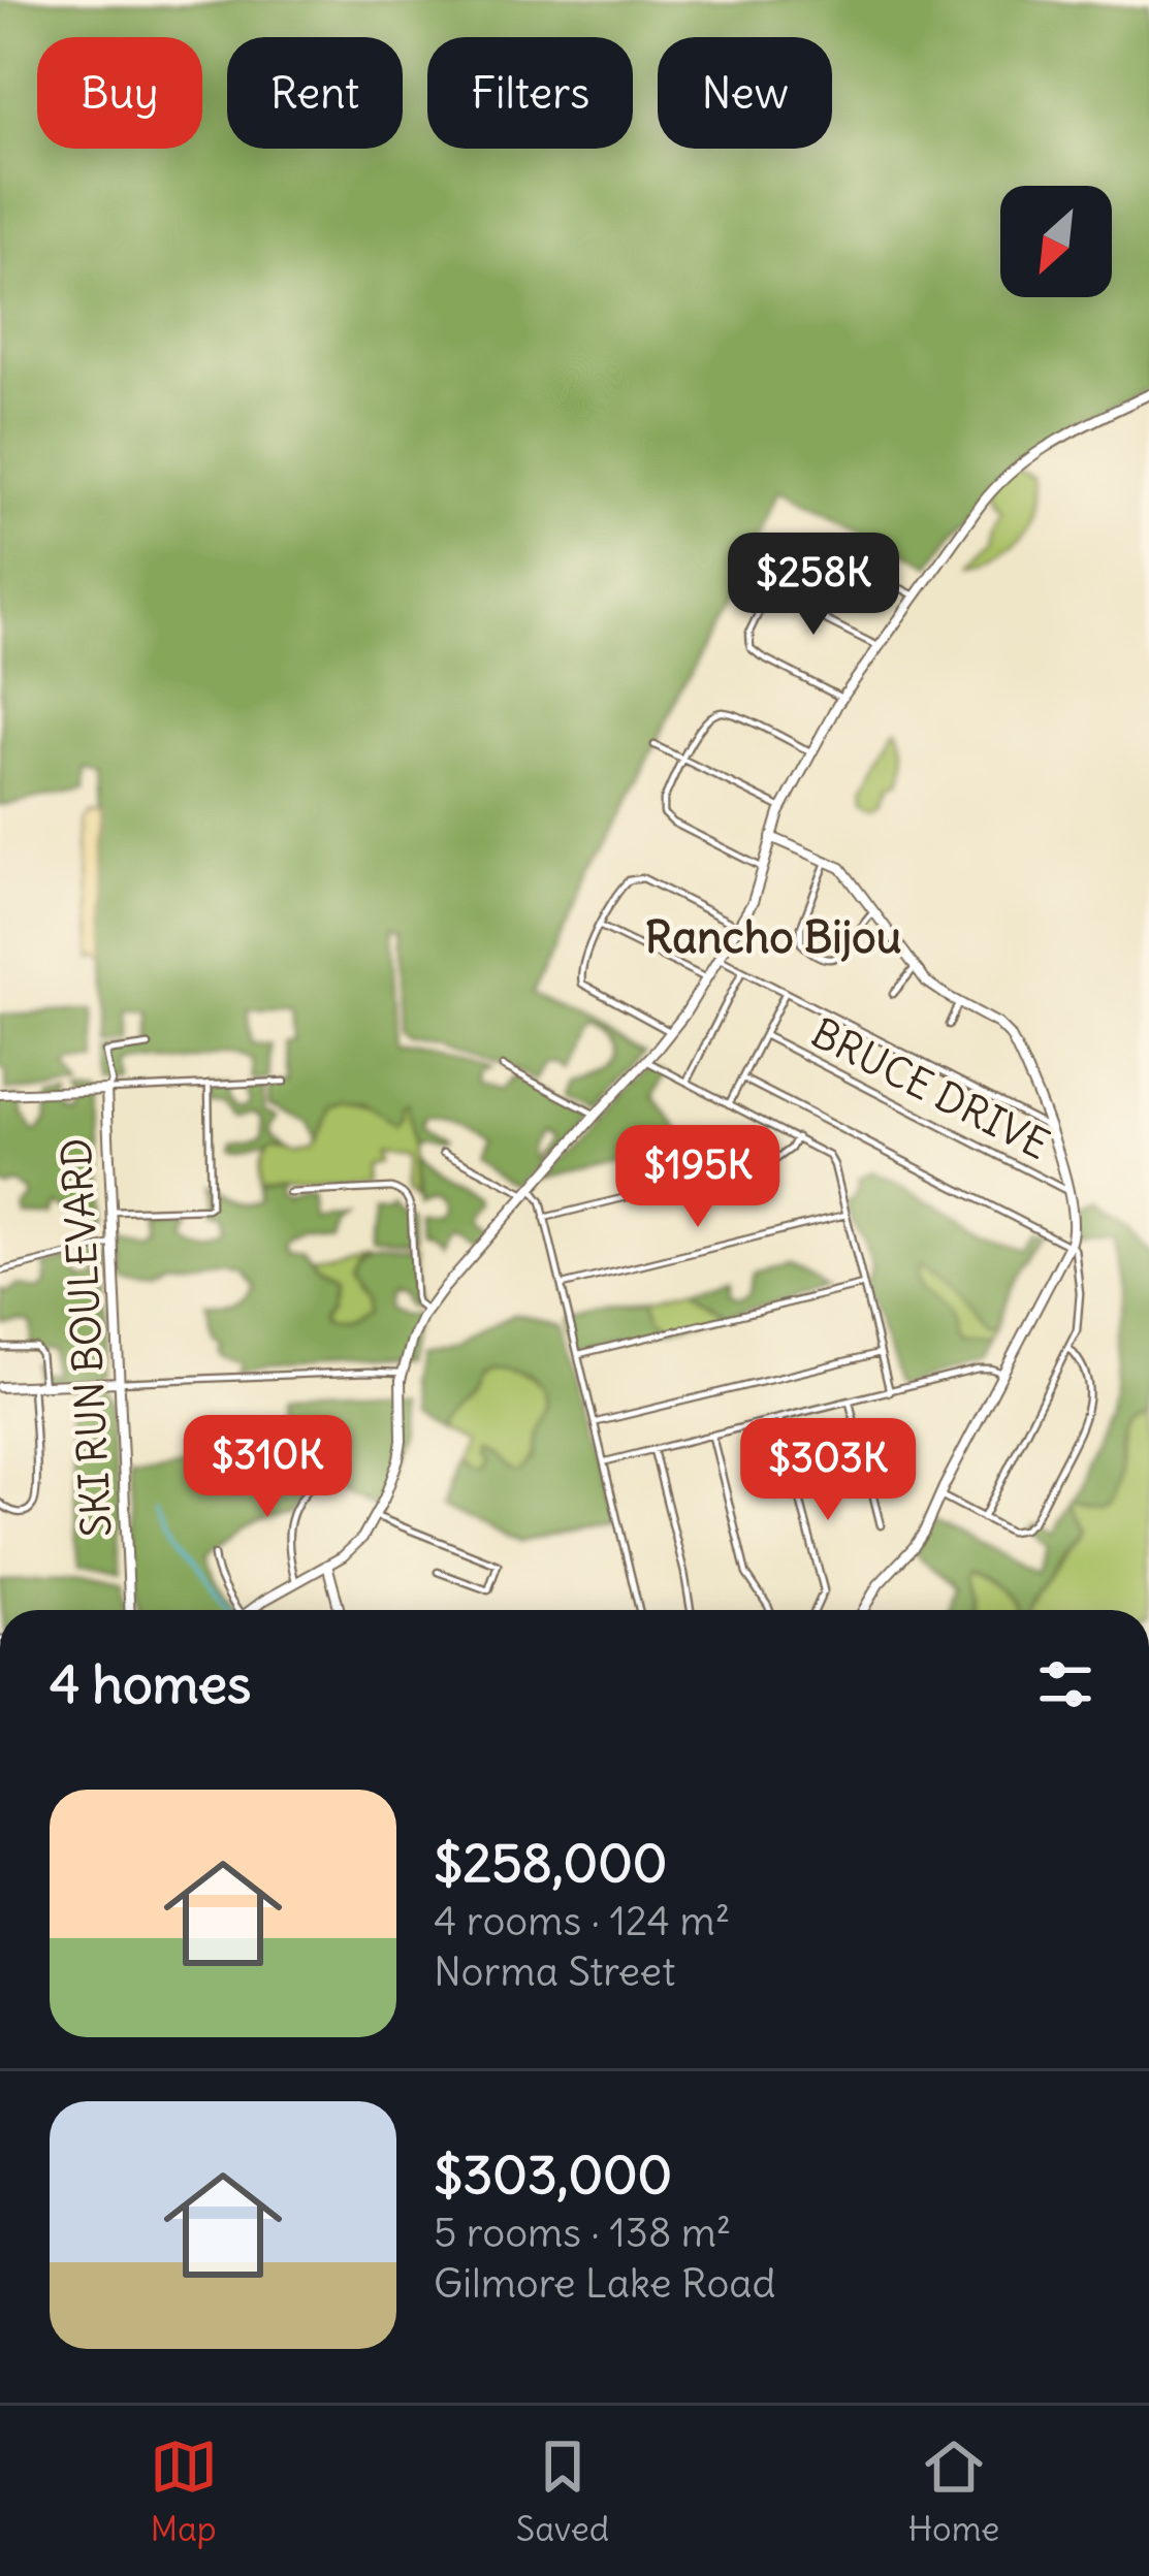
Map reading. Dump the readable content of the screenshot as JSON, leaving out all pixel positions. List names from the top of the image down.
{
  "streets": {
    "street": ["BRUCE DRIVE", "SKI RUN BOULEVARD"]
  },
  "districts": ["Rancho Bijou"],
  "north": "bottom left",
  "page": {
    "chip": [
      "Buy",
      "Rent",
      "Filters",
      "New"
    ],
    "price": [
      "$258K",
      "$195K",
      "$310K",
      "$303K"
    ],
    "heading": "4 homes",
    "list": [
      {
        "name": "$258,000",
        "note": "4 rooms · 124 m² · Norma Street"
      },
      {
        "name": "$303,000",
        "note": "5 rooms · 138 m² · Gilmore Lake Road"
      }
    ],
    "tabs": ["Map", "Saved", "Home"]
  }
}
